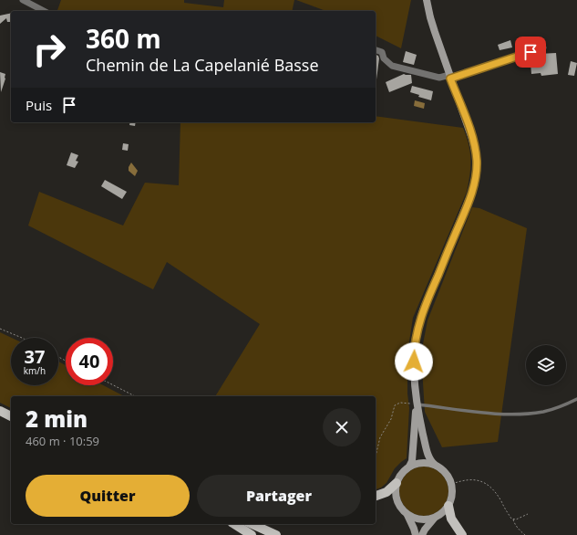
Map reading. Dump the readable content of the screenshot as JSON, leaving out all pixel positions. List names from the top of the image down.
{
  "page": {
    "turn": ["360 m", "Chemin de La Capelanié Basse"],
    "then": "Puis",
    "speed": "37 km/h",
    "limit": "40",
    "heading": ["2 min", "460 m · 10:59"],
    "buttons": ["Quitter", "Partager"]
  }
}
